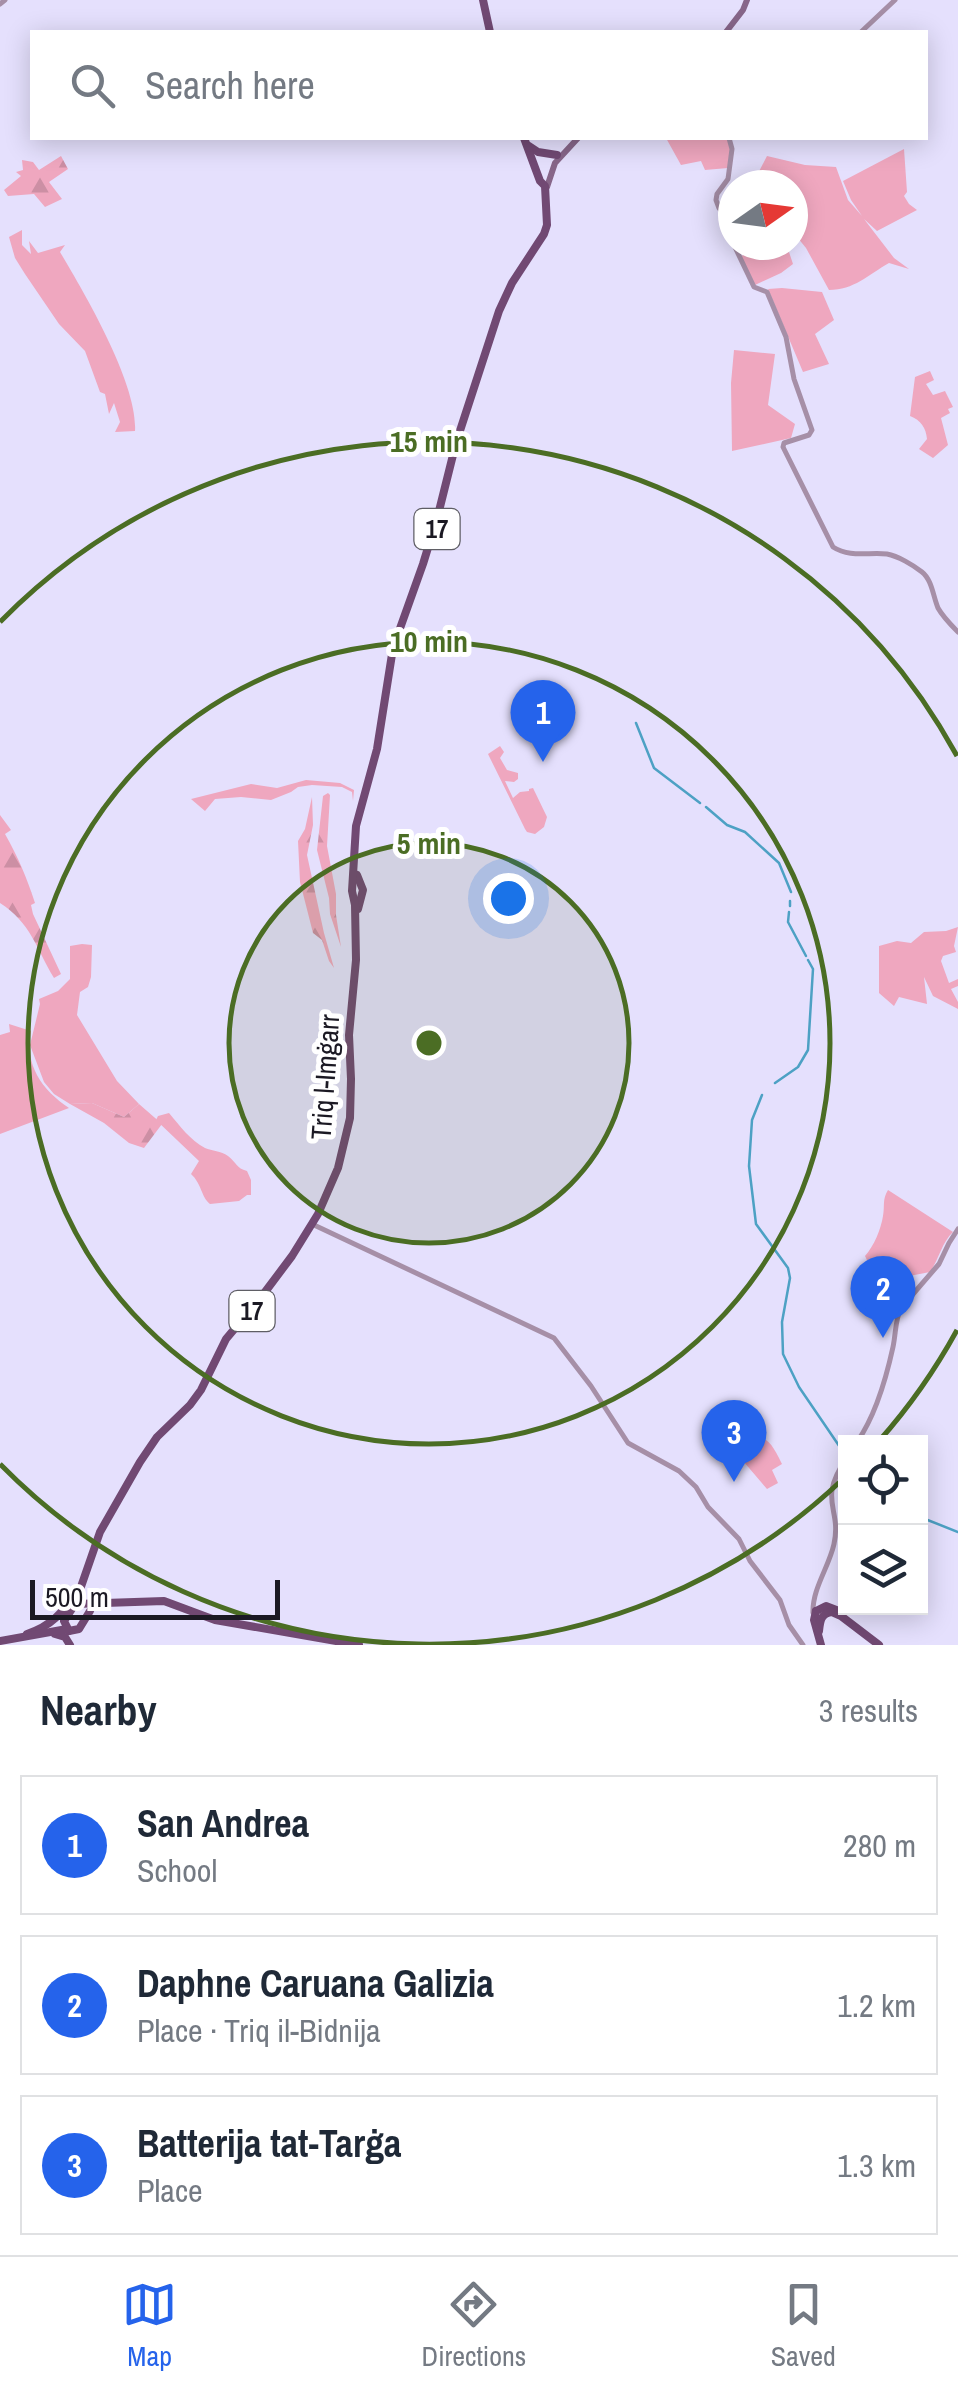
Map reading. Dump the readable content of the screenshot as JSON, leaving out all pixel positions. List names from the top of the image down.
{
  "streets": {
    "main road": ["17", "Triq l-Imġarr"]
  },
  "crossings": [
    ["17", "Triq l-Imġarr"]
  ],
  "scale_bar": "500 m",
  "north": "right",
  "page": {
    "search": "Search here",
    "pins": ["1", "2", "3"],
    "scale": "500 m",
    "heading": ["Nearby", "3 results"],
    "list": [
      {
        "mark": "1",
        "name": "San Andrea",
        "note": "School",
        "value": "280 m"
      },
      {
        "mark": "2",
        "name": "Daphne Caruana Galizia",
        "note": "Place · Triq il-Bidnija",
        "value": "1.2 km"
      },
      {
        "mark": "3",
        "name": "Batterija tat-Tarġa",
        "note": "Place",
        "value": "1.3 km"
      }
    ],
    "nav": ["Map", "Directions", "Saved"]
  },
  "rings": ["15 min", "10 min", "5 min"]
}
